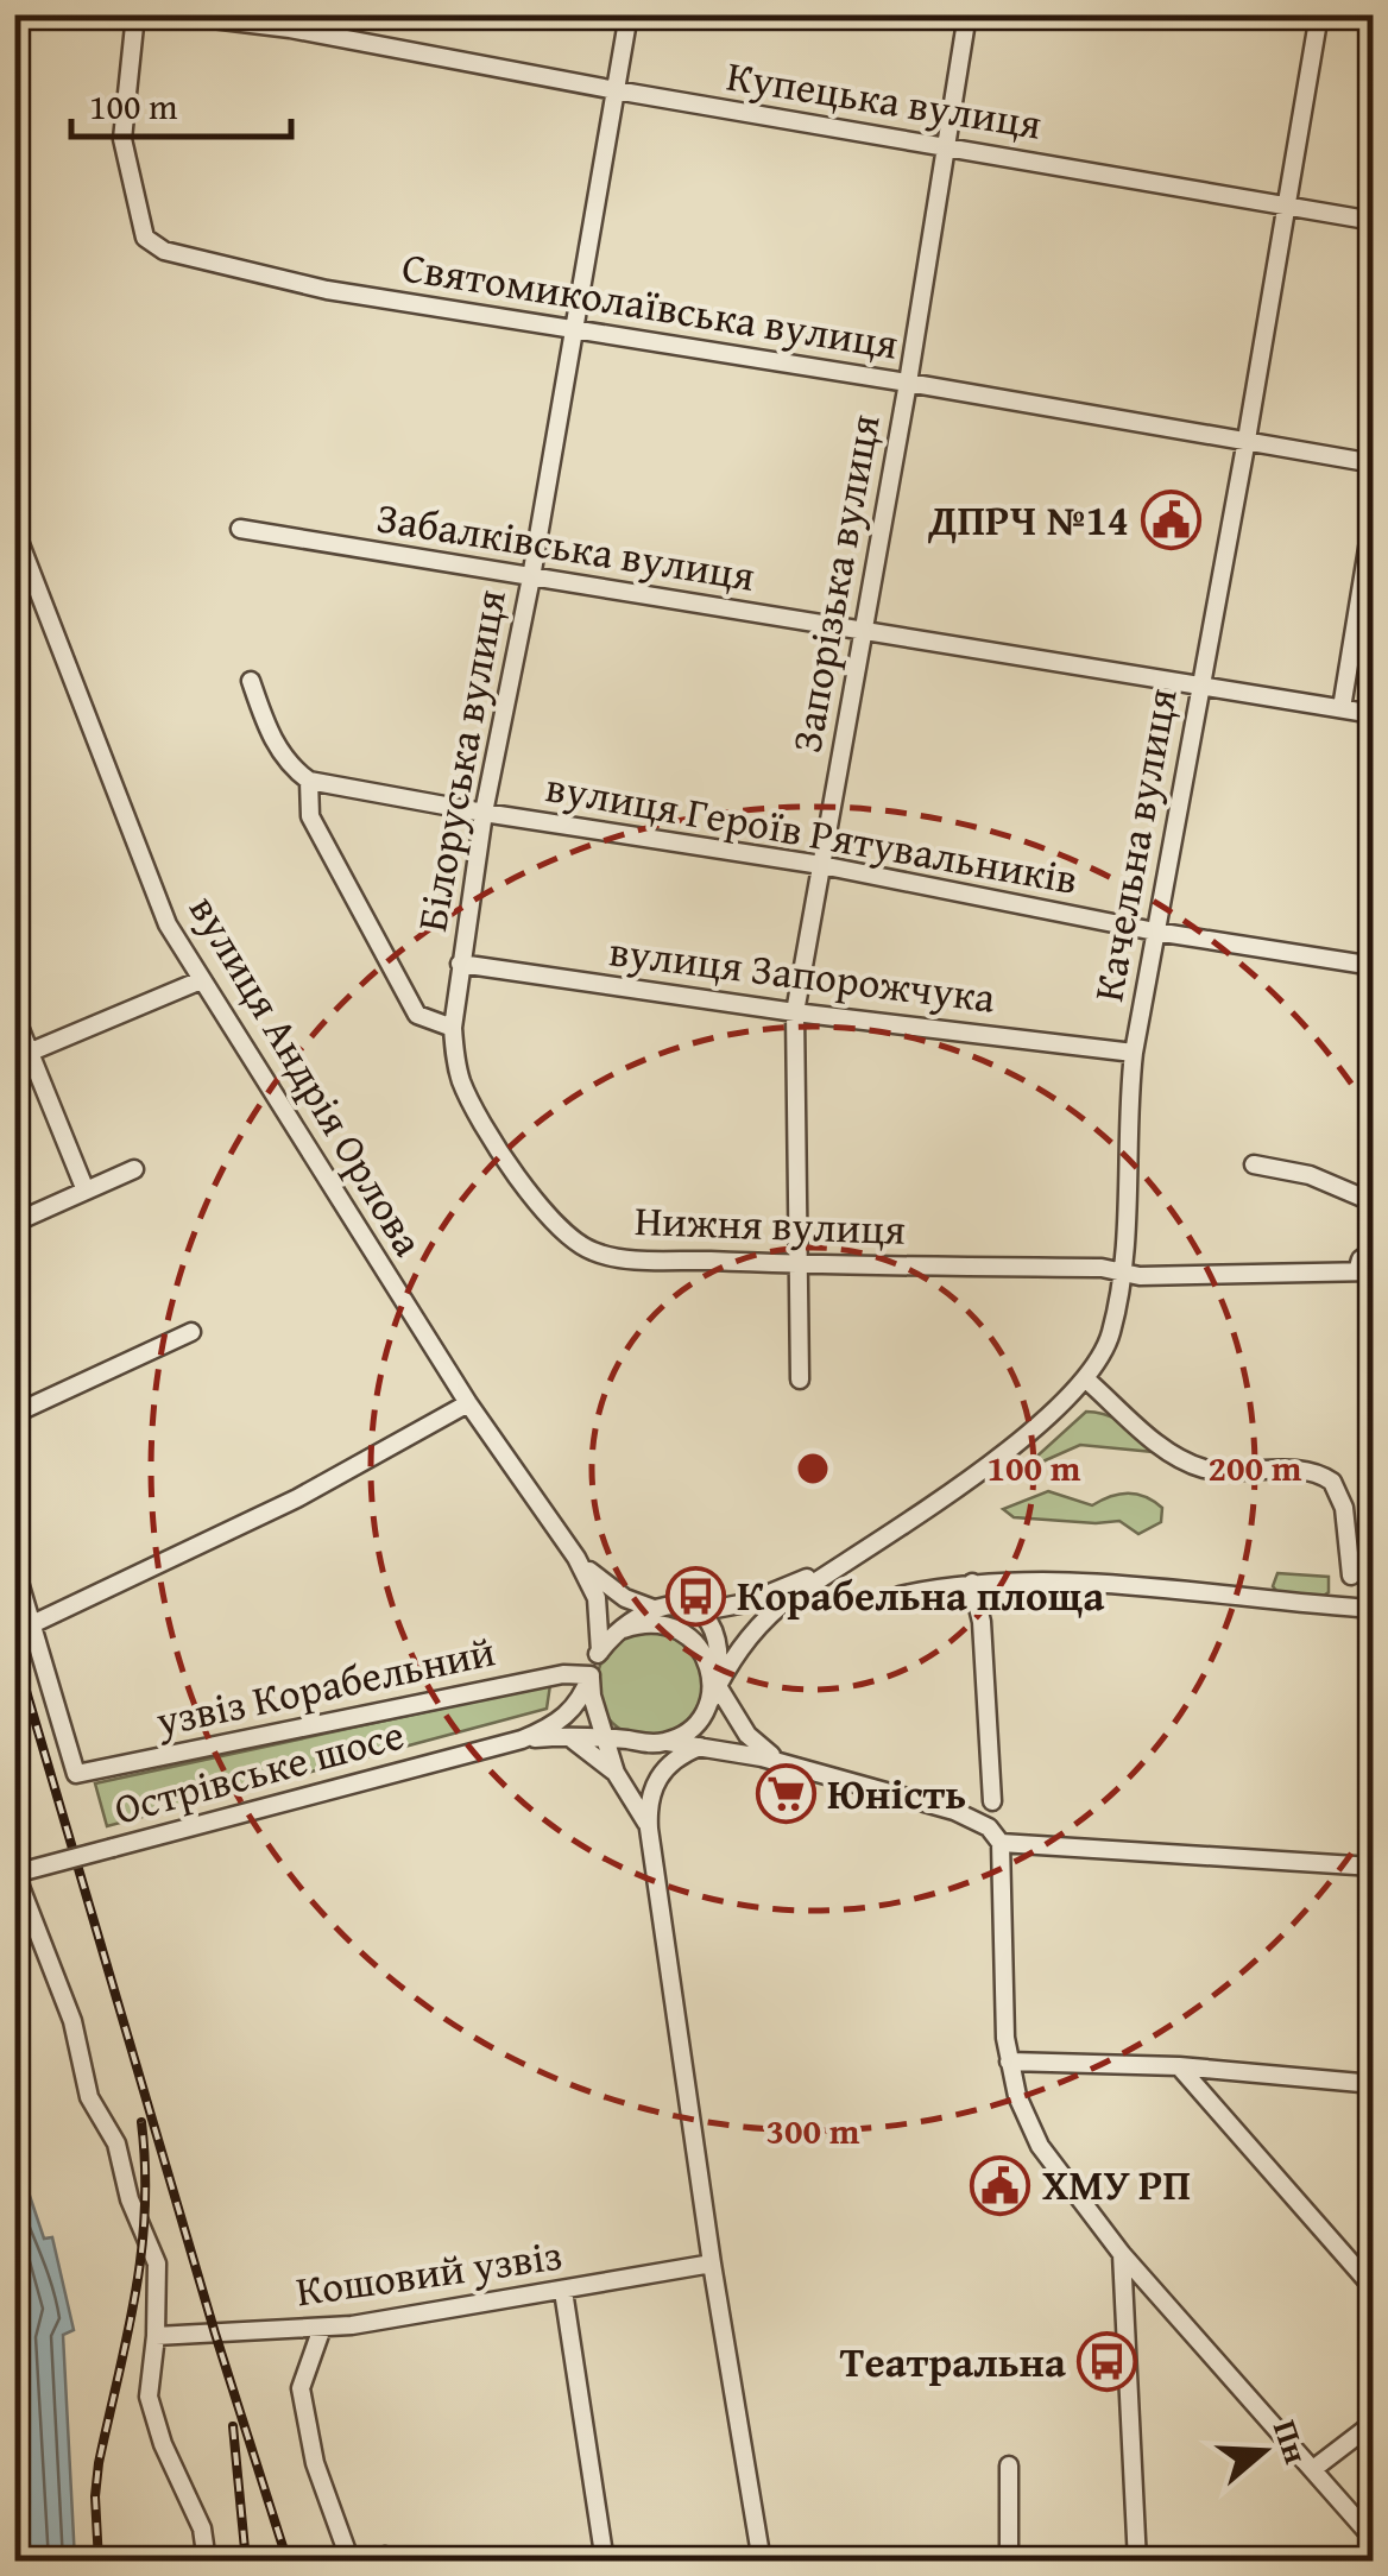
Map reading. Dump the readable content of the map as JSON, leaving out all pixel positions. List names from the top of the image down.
{
  "streets": {
    "street": [
      "Купецька вулиця",
      "Святомиколаївська вулиця",
      "Забалківська вулиця",
      "Запорізька вулиця",
      "Білоруська вулиця",
      "вулиця Героїв Рятувальників",
      "Качельна вулиця",
      "вулиця Запорожчука",
      "вулиця Андрія Орлова",
      "Нижня вулиця",
      "узвіз Корабельний",
      "Острівське шосе",
      "Кошовий узвіз"
    ]
  },
  "crossings": [
    ["Купецька вулиця", "Запорізька вулиця"],
    ["Купецька вулиця", "Білоруська вулиця"],
    ["Купецька вулиця", "Качельна вулиця"],
    ["Святомиколаївська вулиця", "Запорізька вулиця"],
    ["Святомиколаївська вулиця", "Білоруська вулиця"],
    ["Святомиколаївська вулиця", "Качельна вулиця"],
    ["Забалківська вулиця", "Запорізька вулиця"],
    ["Забалківська вулиця", "Білоруська вулиця"],
    ["Забалківська вулиця", "Качельна вулиця"],
    ["Запорізька вулиця", "вулиця Героїв Рятувальників"],
    ["Запорізька вулиця", "вулиця Запорожчука"],
    ["Запорізька вулиця", "Нижня вулиця"],
    ["Білоруська вулиця", "вулиця Героїв Рятувальників"],
    ["Білоруська вулиця", "вулиця Запорожчука"],
    ["Білоруська вулиця", "Нижня вулиця"],
    ["вулиця Героїв Рятувальників", "Качельна вулиця"],
    ["Качельна вулиця", "вулиця Запорожчука"],
    ["Качельна вулиця", "вулиця Андрія Орлова"],
    ["Качельна вулиця", "Нижня вулиця"],
    ["Качельна вулиця", "узвіз Корабельний"],
    ["Качельна вулиця", "Острівське шосе"],
    ["вулиця Андрія Орлова", "узвіз Корабельний"],
    ["вулиця Андрія Орлова", "Острівське шосе"],
    ["узвіз Корабельний", "Острівське шосе"]
  ],
  "places": {
    "public building": ["ДПРЧ №14", "ХМУ РП"],
    "bus stop": ["Корабельна площа", "Театральна"],
    "supermarket": ["Юність"]
  },
  "scale_bar": "100 m",
  "north": "right",
  "rings": ["100 m", "200 m", "300 m"]
}
